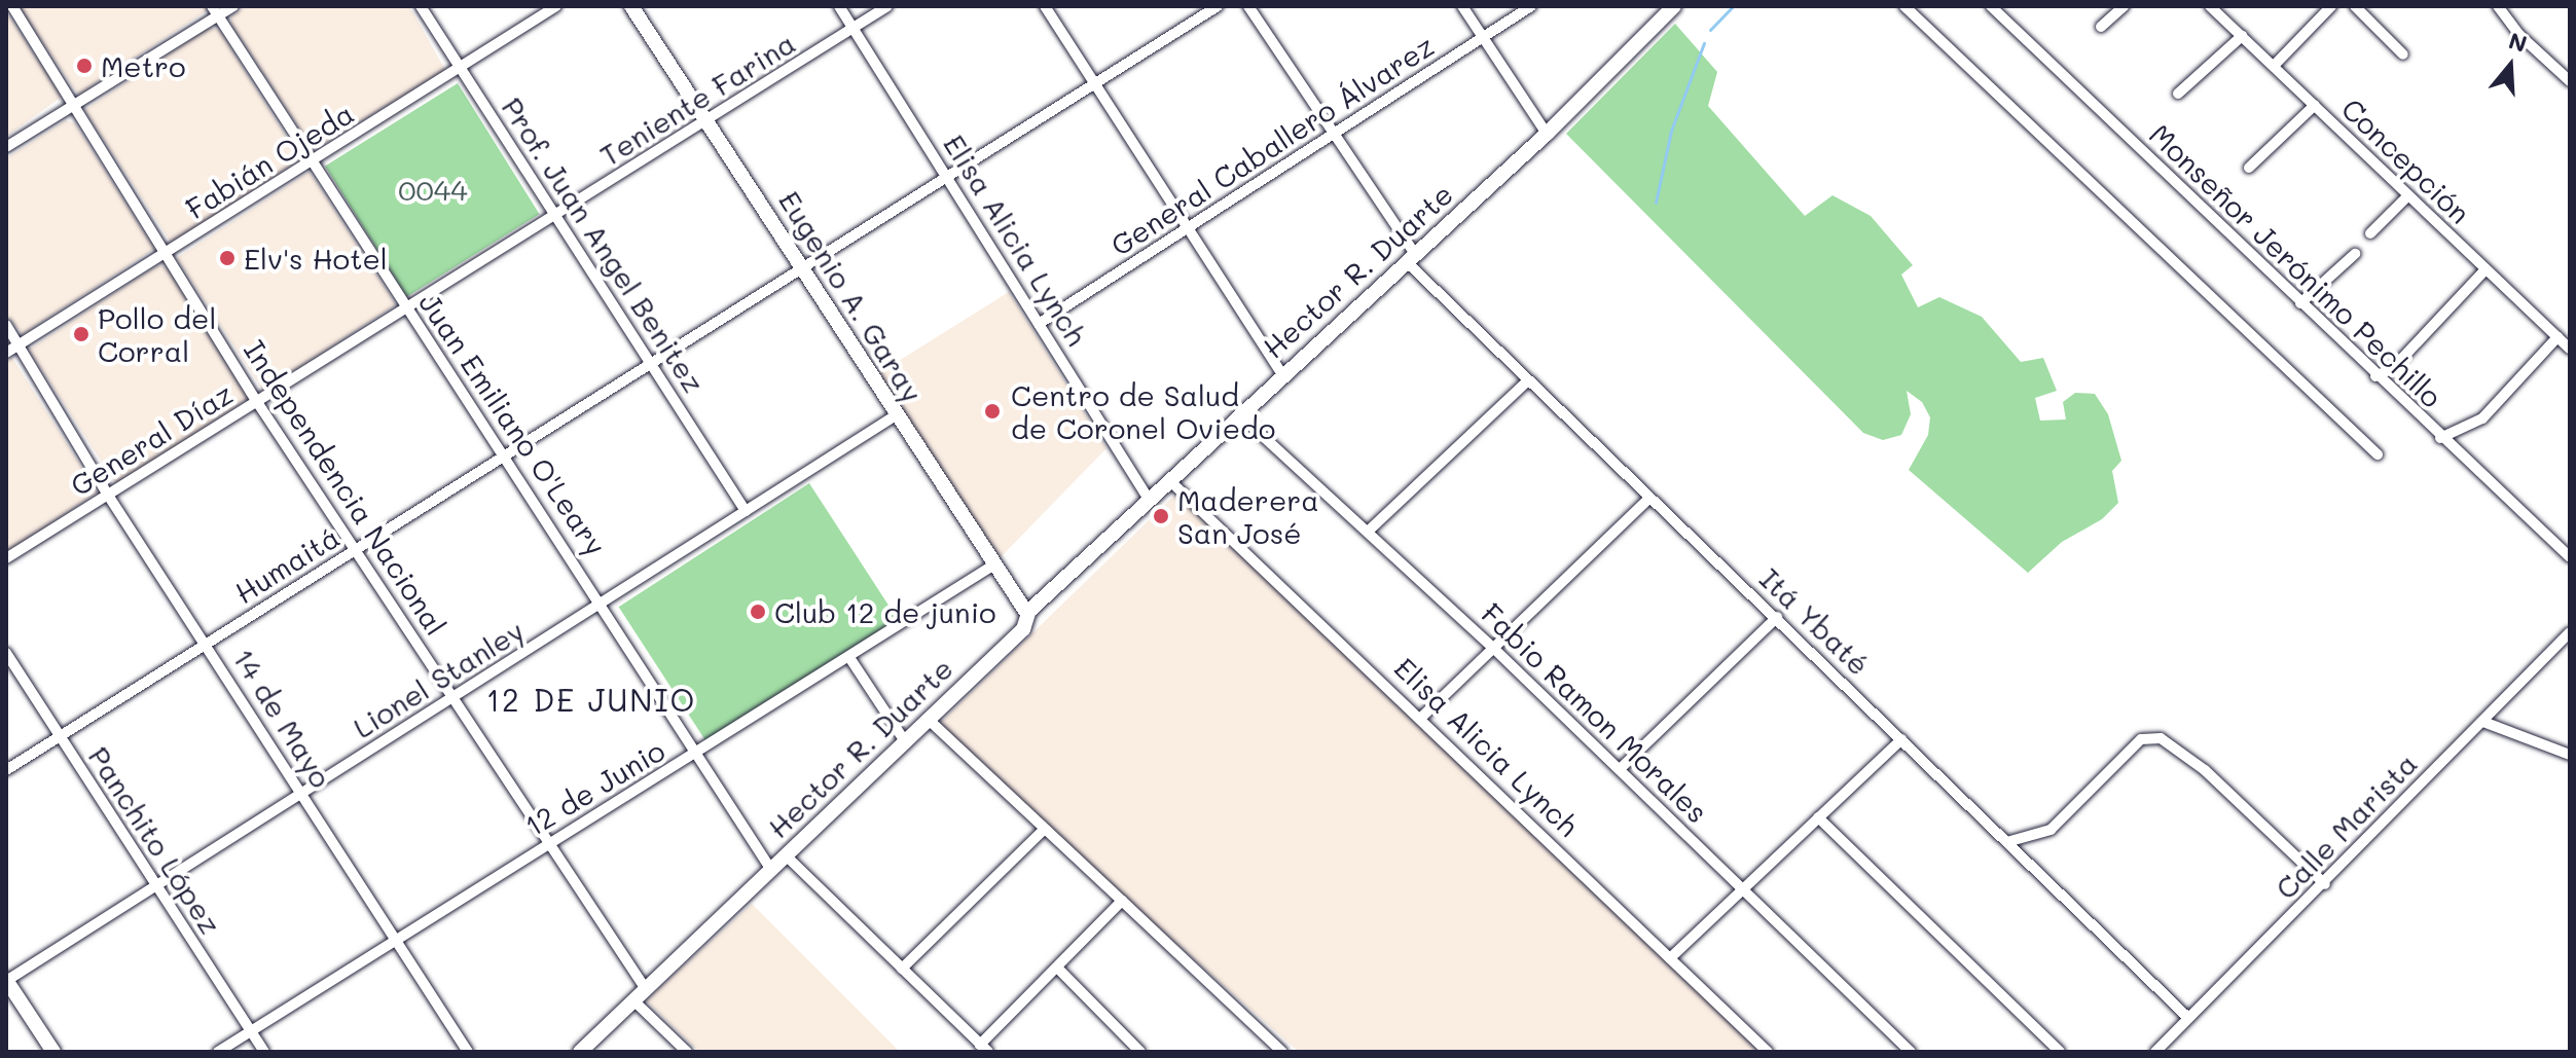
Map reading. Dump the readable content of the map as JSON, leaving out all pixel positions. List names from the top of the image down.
{
  "streets": {
    "street": [
      "Teniente Farina",
      "General Caballero Álvarez",
      "Fabián Ojeda",
      "Concepción",
      "Elisa Alicia Lynch",
      "Prof. Juan Angel Benitez",
      "Monseñor Jerónimo Pechillo",
      "Hector R. Duarte",
      "Eugenio A. Garay",
      "Juan Emiliano O'Leary",
      "General Díaz",
      "Independencia Nacional",
      "Humaitá",
      "Itá Ybaté",
      "Lionel Stanley",
      "Fabio Ramon Morales",
      "14 de Mayo",
      "12 de Junio",
      "Calle Marista",
      "Panchito López"
    ]
  },
  "crossings": [
    ["Teniente Farina", "Elisa Alicia Lynch"],
    ["Teniente Farina", "Prof. Juan Angel Benitez"],
    ["Teniente Farina", "Eugenio A. Garay"],
    ["Teniente Farina", "Juan Emiliano O'Leary"],
    ["Teniente Farina", "General Díaz"],
    ["General Caballero Álvarez", "Elisa Alicia Lynch"],
    ["General Caballero Álvarez", "Itá Ybaté"],
    ["Fabián Ojeda", "Prof. Juan Angel Benitez"],
    ["Fabián Ojeda", "Juan Emiliano O'Leary"],
    ["Fabián Ojeda", "Independencia Nacional"],
    ["Fabián Ojeda", "14 de Mayo"],
    ["Elisa Alicia Lynch", "Hector R. Duarte"],
    ["Elisa Alicia Lynch", "Humaitá"],
    ["Prof. Juan Angel Benitez", "Humaitá"],
    ["Prof. Juan Angel Benitez", "Lionel Stanley"],
    ["Hector R. Duarte", "Eugenio A. Garay"],
    ["Hector R. Duarte", "Juan Emiliano O'Leary"],
    ["Hector R. Duarte", "Independencia Nacional"],
    ["Hector R. Duarte", "Itá Ybaté"],
    ["Hector R. Duarte", "Fabio Ramon Morales"],
    ["Eugenio A. Garay", "Humaitá"],
    ["Eugenio A. Garay", "Lionel Stanley"],
    ["Eugenio A. Garay", "12 de Junio"],
    ["Juan Emiliano O'Leary", "General Díaz"],
    ["Juan Emiliano O'Leary", "Humaitá"],
    ["Juan Emiliano O'Leary", "Lionel Stanley"],
    ["Juan Emiliano O'Leary", "12 de Junio"],
    ["General Díaz", "Independencia Nacional"],
    ["General Díaz", "14 de Mayo"],
    ["Independencia Nacional", "Humaitá"],
    ["Independencia Nacional", "Lionel Stanley"],
    ["Independencia Nacional", "12 de Junio"],
    ["Humaitá", "14 de Mayo"],
    ["Humaitá", "Panchito López"],
    ["Itá Ybaté", "Calle Marista"],
    ["Lionel Stanley", "14 de Mayo"],
    ["Lionel Stanley", "Panchito López"],
    ["14 de Mayo", "12 de Junio"],
    ["12 de Junio", "Panchito López"]
  ],
  "districts": ["12 DE JUNIO"],
  "parks": ["0044"],
  "places": [
    "Metro",
    "Elv's Hotel",
    "Pollo del Corral",
    "Centro de Salud de Coronel Oviedo",
    "Maderera San José",
    "Club 12 de junio"
  ],
  "north": "top"
}
